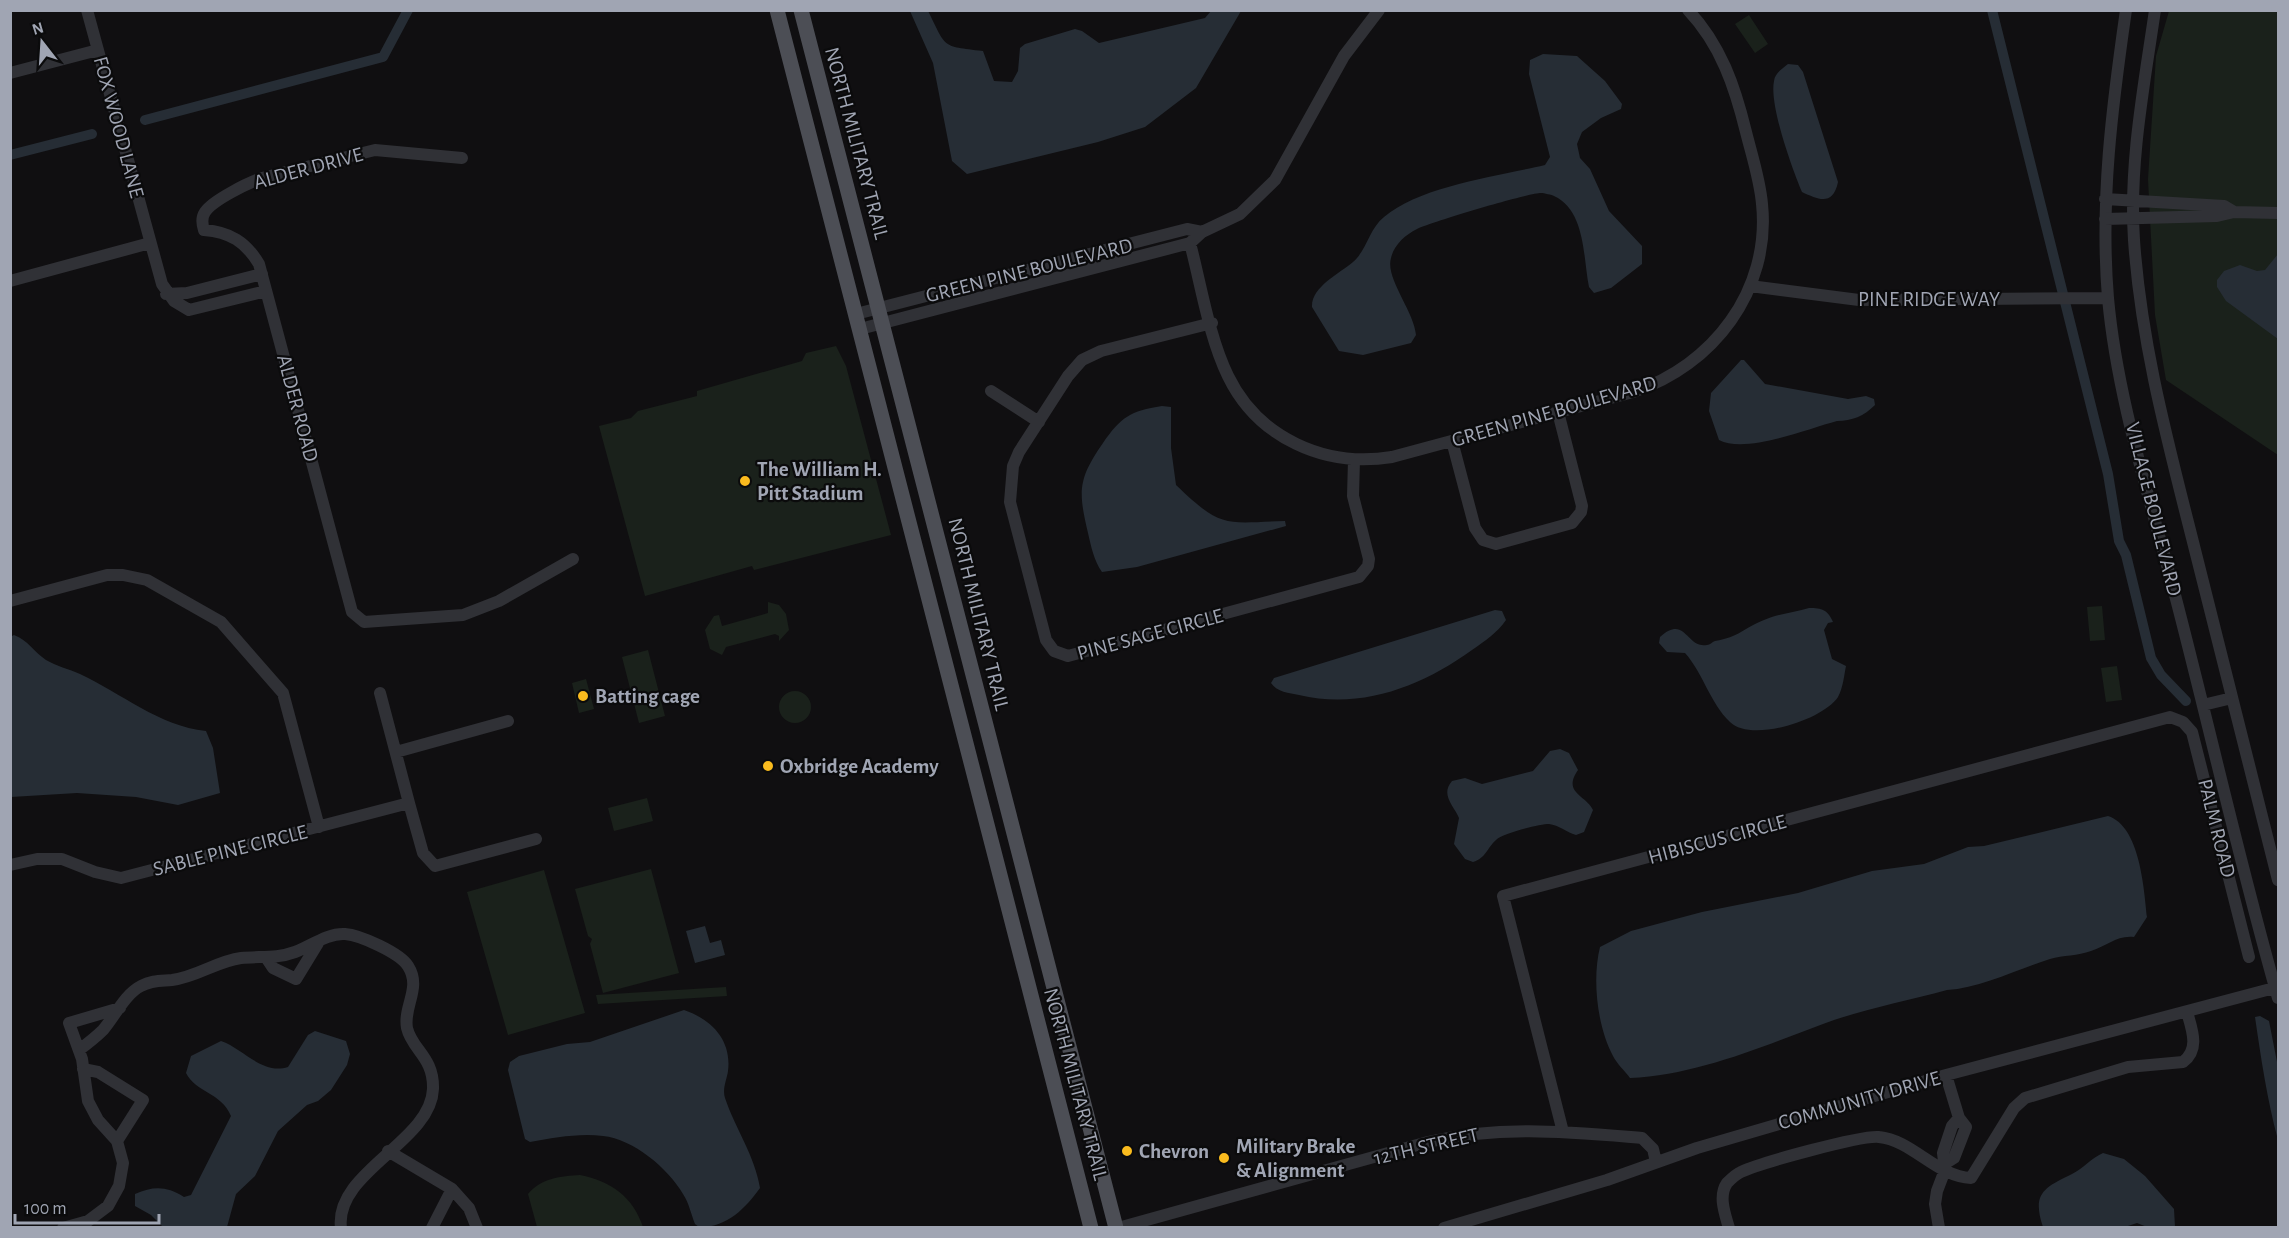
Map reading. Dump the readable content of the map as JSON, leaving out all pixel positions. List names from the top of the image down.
{
  "streets": {
    "main road": ["NORTH MILITARY TRAIL"],
    "street": [
      "FOX WOOD LANE",
      "ALDER DRIVE",
      "GREEN PINE BOULEVARD",
      "PINE RIDGE WAY",
      "ALDER ROAD",
      "VILLAGE BOULEVARD",
      "PINE SAGE CIRCLE",
      "PALM ROAD",
      "HIBISCUS CIRCLE",
      "SABLE PINE CIRCLE",
      "COMMUNITY DRIVE",
      "12TH STREET"
    ]
  },
  "crossings": [
    ["NORTH MILITARY TRAIL", "GREEN PINE BOULEVARD"],
    ["NORTH MILITARY TRAIL", "12TH STREET"],
    ["ALDER DRIVE", "ALDER ROAD"],
    ["GREEN PINE BOULEVARD", "PINE RIDGE WAY"],
    ["GREEN PINE BOULEVARD", "PINE SAGE CIRCLE"],
    ["PINE RIDGE WAY", "VILLAGE BOULEVARD"],
    ["VILLAGE BOULEVARD", "COMMUNITY DRIVE"],
    ["PALM ROAD", "HIBISCUS CIRCLE"],
    ["HIBISCUS CIRCLE", "12TH STREET"],
    ["COMMUNITY DRIVE", "12TH STREET"]
  ],
  "places": [
    "The William H. Pitt Stadium",
    "Batting cage",
    "Oxbridge Academy",
    "Chevron",
    "Military Brake & Alignment"
  ],
  "scale_bar": "100 m",
  "north": "top"
}
